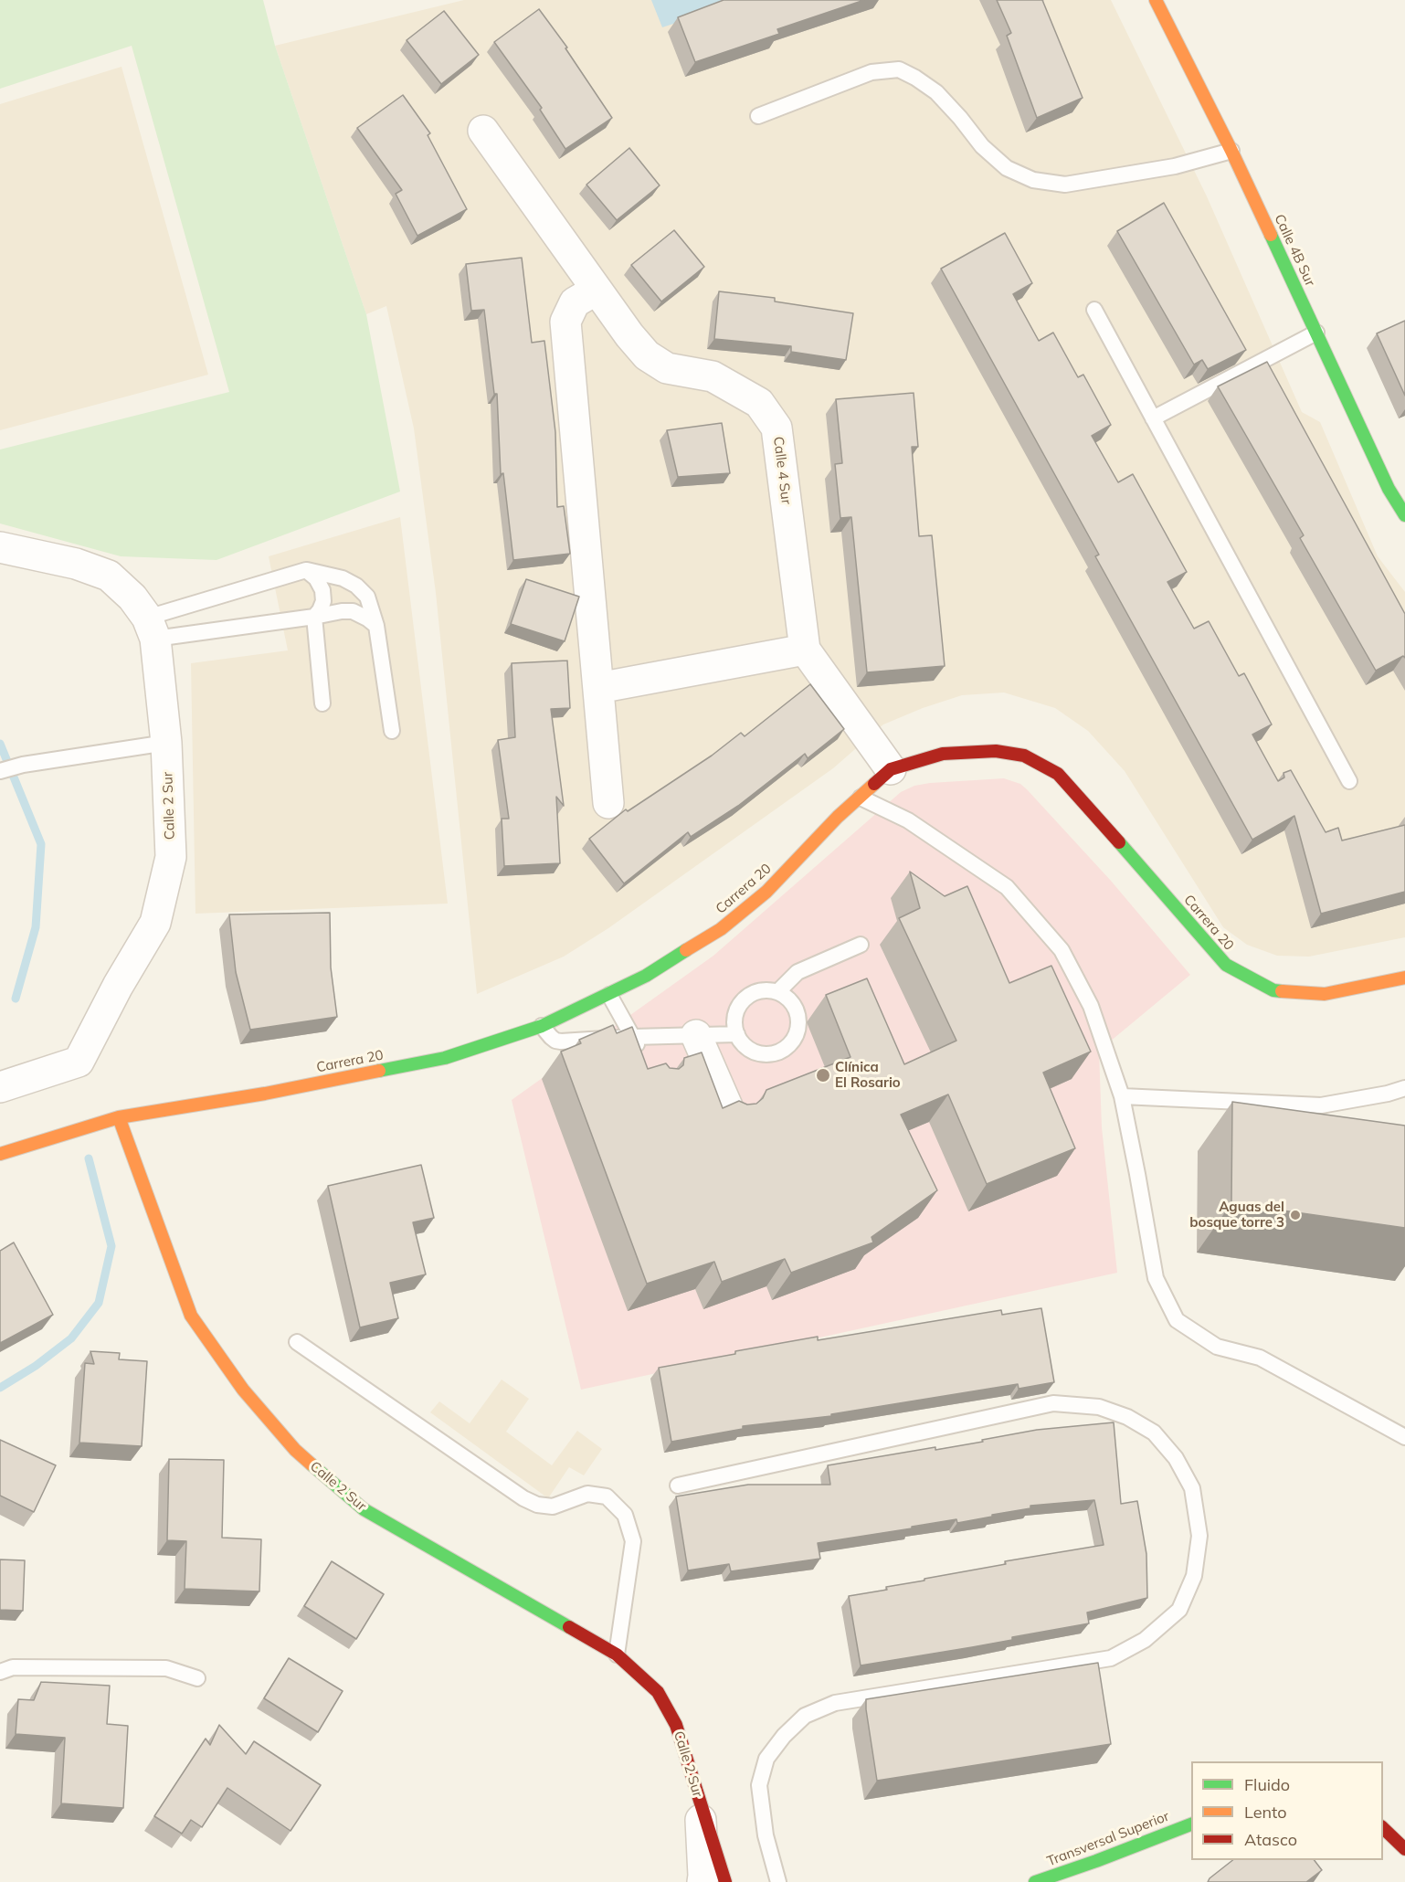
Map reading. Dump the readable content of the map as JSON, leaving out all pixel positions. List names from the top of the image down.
{
  "streets": {
    "street": [
      "Calle 4B Sur",
      "Calle 4 Sur",
      "Calle 2 Sur",
      "Carrera 20",
      "Transversal Superior"
    ]
  },
  "crossings": [
    ["Calle 4 Sur", "Carrera 20"],
    ["Calle 2 Sur", "Carrera 20"]
  ],
  "places": ["Clínica El Rosario", "Aguas del bosque torre 3"],
  "legend": ["Fluido", "Lento", "Atasco"]
}
